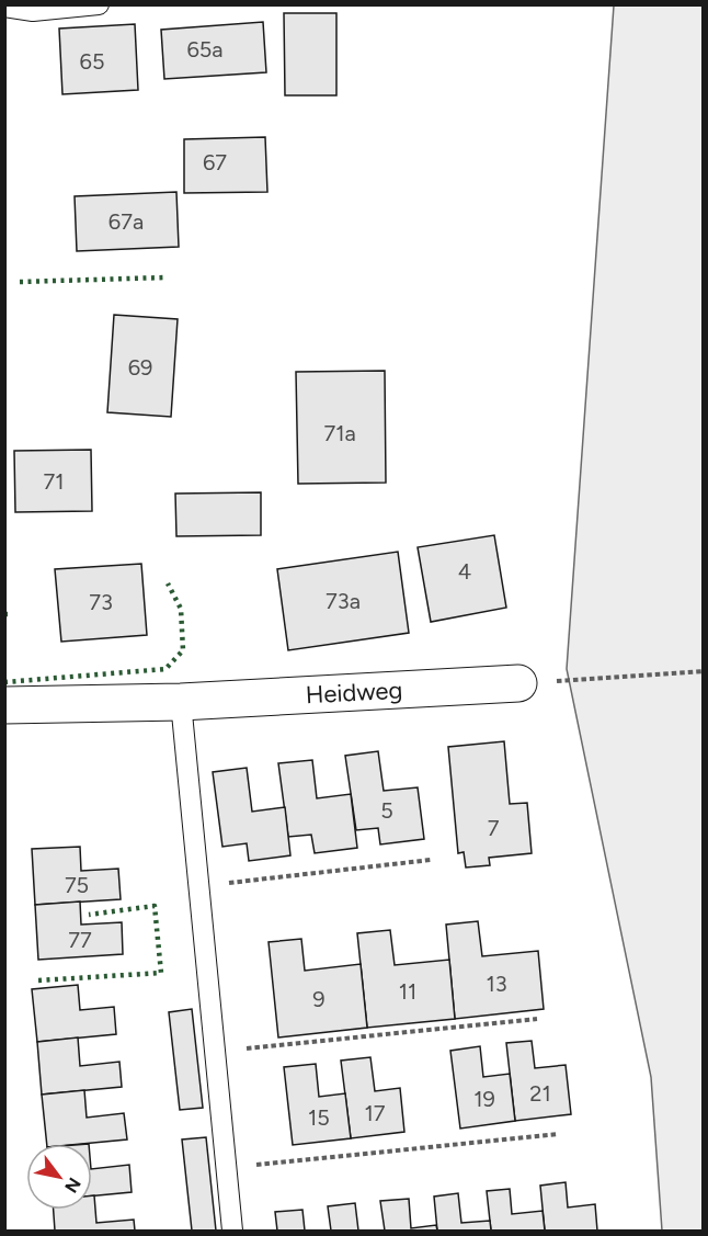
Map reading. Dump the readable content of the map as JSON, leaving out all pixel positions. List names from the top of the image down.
{
  "streets": {
    "street": ["Heidweg"]
  },
  "house_numbers": [
    "65a",
    "65",
    "67",
    "67a",
    "69",
    "71a",
    "71",
    "4",
    "73a",
    "73",
    "5",
    "7",
    "75",
    "77",
    "13",
    "11",
    "9",
    "21",
    "19",
    "17",
    "15"
  ],
  "north": "bottom right"
}
